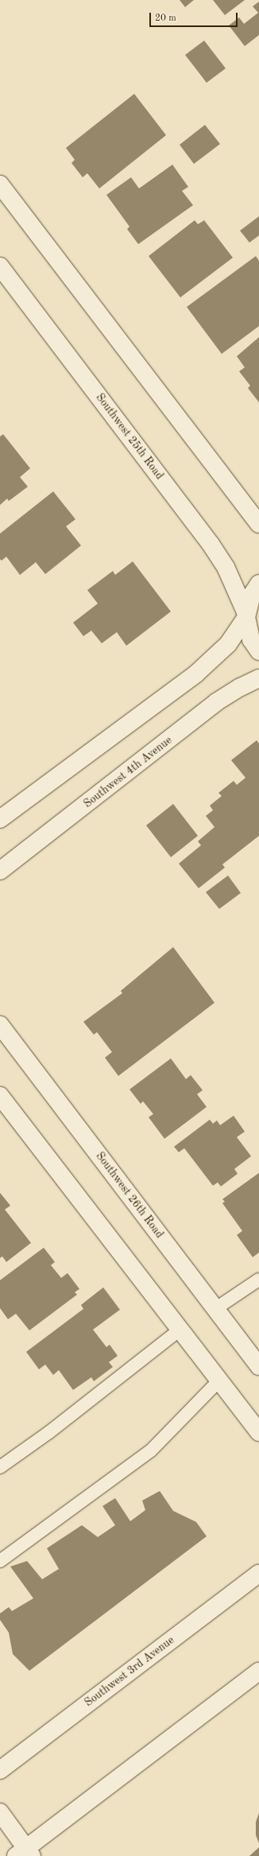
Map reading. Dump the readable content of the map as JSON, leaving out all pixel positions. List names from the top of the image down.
{
  "streets": {
    "street": [
      "Southwest 25th Road",
      "Southwest 4th Avenue",
      "Southwest 26th Road",
      "Southwest 3rd Avenue"
    ]
  },
  "scale_bar": "20 m"
}
